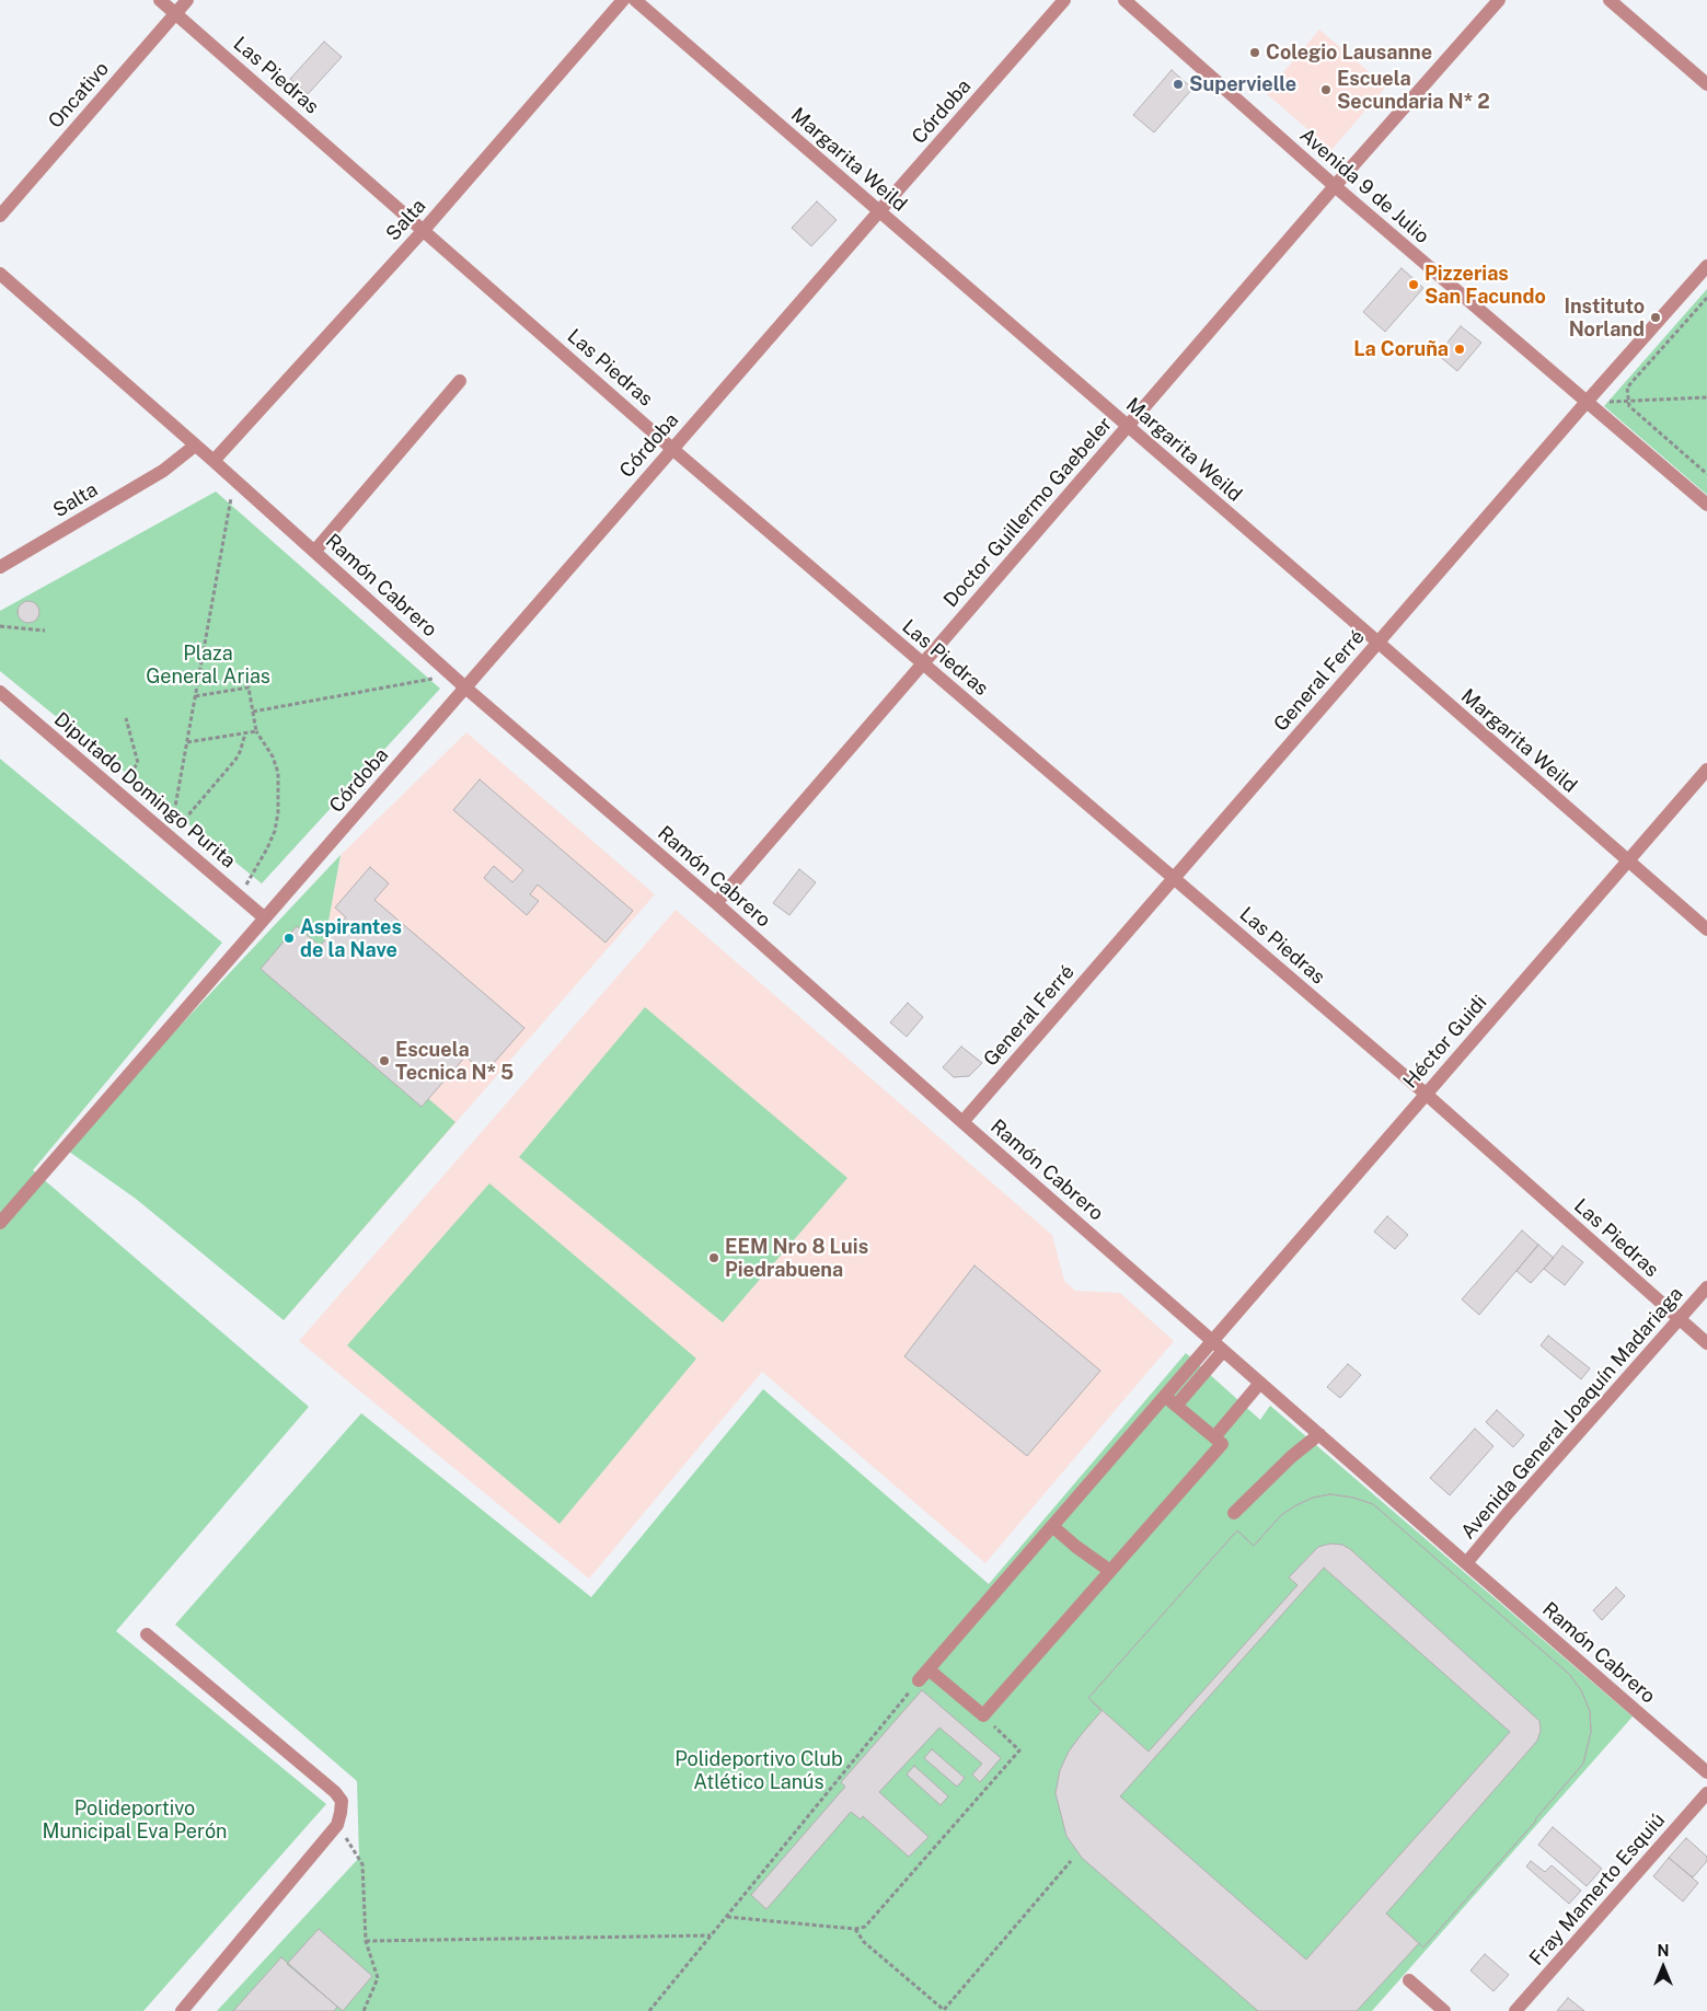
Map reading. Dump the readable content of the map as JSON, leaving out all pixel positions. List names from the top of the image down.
{
  "streets": {
    "street": [
      "Las Piedras",
      "Oncativo",
      "Córdoba",
      "Margarita Weild",
      "Avenida 9 de Julio",
      "Salta",
      "Doctor Guillermo Gaebeler",
      "Ramón Cabrero",
      "General Ferré",
      "Diputado Domingo Purita",
      "Héctor Guidi",
      "Avenida General Joaquín Madariaga",
      "Fray Mamerto Esquiú"
    ]
  },
  "crossings": [
    ["Las Piedras", "Oncativo"],
    ["Las Piedras", "Córdoba"],
    ["Las Piedras", "Salta"],
    ["Las Piedras", "Doctor Guillermo Gaebeler"],
    ["Las Piedras", "General Ferré"],
    ["Las Piedras", "Héctor Guidi"],
    ["Las Piedras", "Avenida General Joaquín Madariaga"],
    ["Córdoba", "Margarita Weild"],
    ["Córdoba", "Ramón Cabrero"],
    ["Córdoba", "Diputado Domingo Purita"],
    ["Margarita Weild", "Doctor Guillermo Gaebeler"],
    ["Margarita Weild", "General Ferré"],
    ["Margarita Weild", "Héctor Guidi"],
    ["Avenida 9 de Julio", "Doctor Guillermo Gaebeler"],
    ["Avenida 9 de Julio", "General Ferré"],
    ["Salta", "Ramón Cabrero"],
    ["Doctor Guillermo Gaebeler", "Ramón Cabrero"],
    ["Ramón Cabrero", "General Ferré"],
    ["Ramón Cabrero", "Héctor Guidi"],
    ["Ramón Cabrero", "Avenida General Joaquín Madariaga"]
  ],
  "parks": ["Plaza General Arias", "Polideportivo Club Atlético Lanús", "Polideportivo Municipal Eva Perón"],
  "places": [
    "Colegio Lausanne",
    "Supervielle",
    "Escuela Secundaria N* 2",
    "Pizzerias San Facundo",
    "Instituto Norland",
    "La Coruña",
    "Aspirantes de la Nave",
    "Escuela Tecnica N* 5",
    "EEM Nro 8 Luis Piedrabuena"
  ],
  "north": "top"
}
